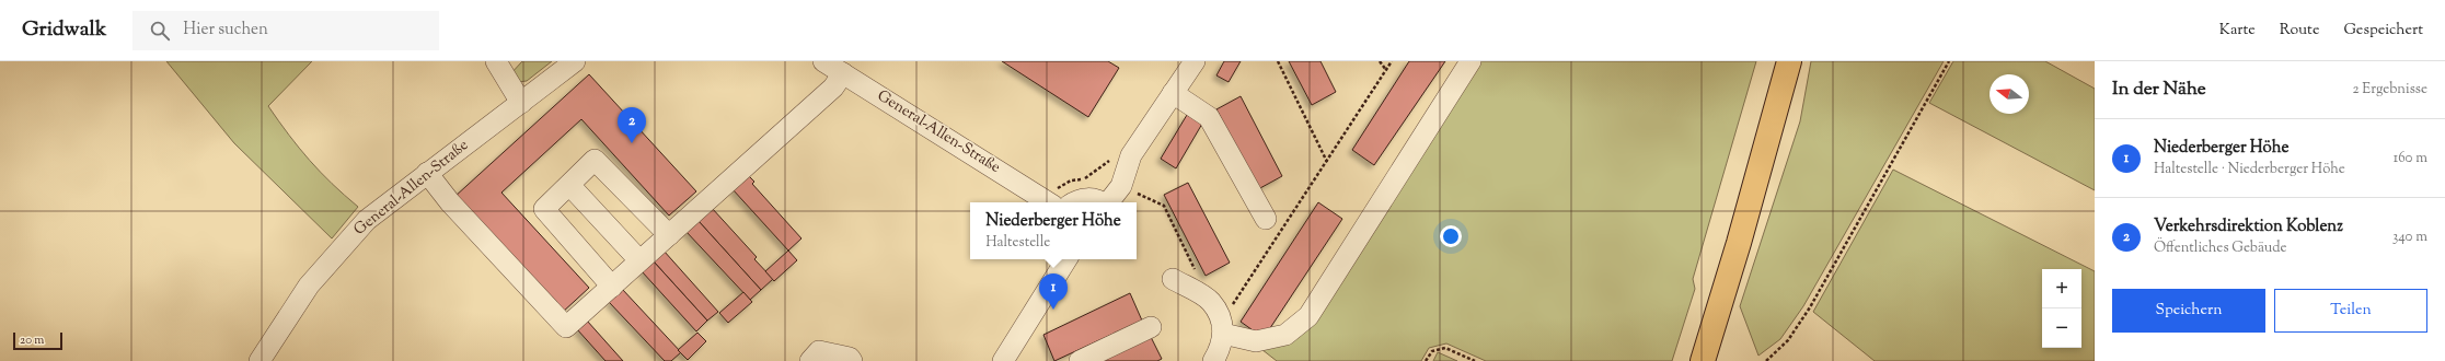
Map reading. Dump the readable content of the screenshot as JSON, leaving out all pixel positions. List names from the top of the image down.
{
  "streets": {
    "street": ["General-Allen-Straße"]
  },
  "scale_bar": "20 m",
  "north": "left",
  "page": {
    "header": "Gridwalk",
    "search": "Hier suchen",
    "nav": ["Karte", "Route", "Gespeichert"],
    "heading": ["In der Nähe", "2 Ergebnisse"],
    "pins": ["2", "1"],
    "list": [
      {
        "mark": "1",
        "name": "Niederberger Höhe",
        "note": "Haltestelle · Niederberger Höhe",
        "value": "160 m"
      },
      {
        "mark": "2",
        "name": "Verkehrsdirektion Koblenz",
        "note": "Öffentliches Gebäude",
        "value": "340 m"
      }
    ],
    "popup": ["Niederberger Höhe", "Haltestelle"],
    "map_buttons": ["+", "−"],
    "buttons": ["Speichern", "Teilen"],
    "scale": "20 m"
  }
}
